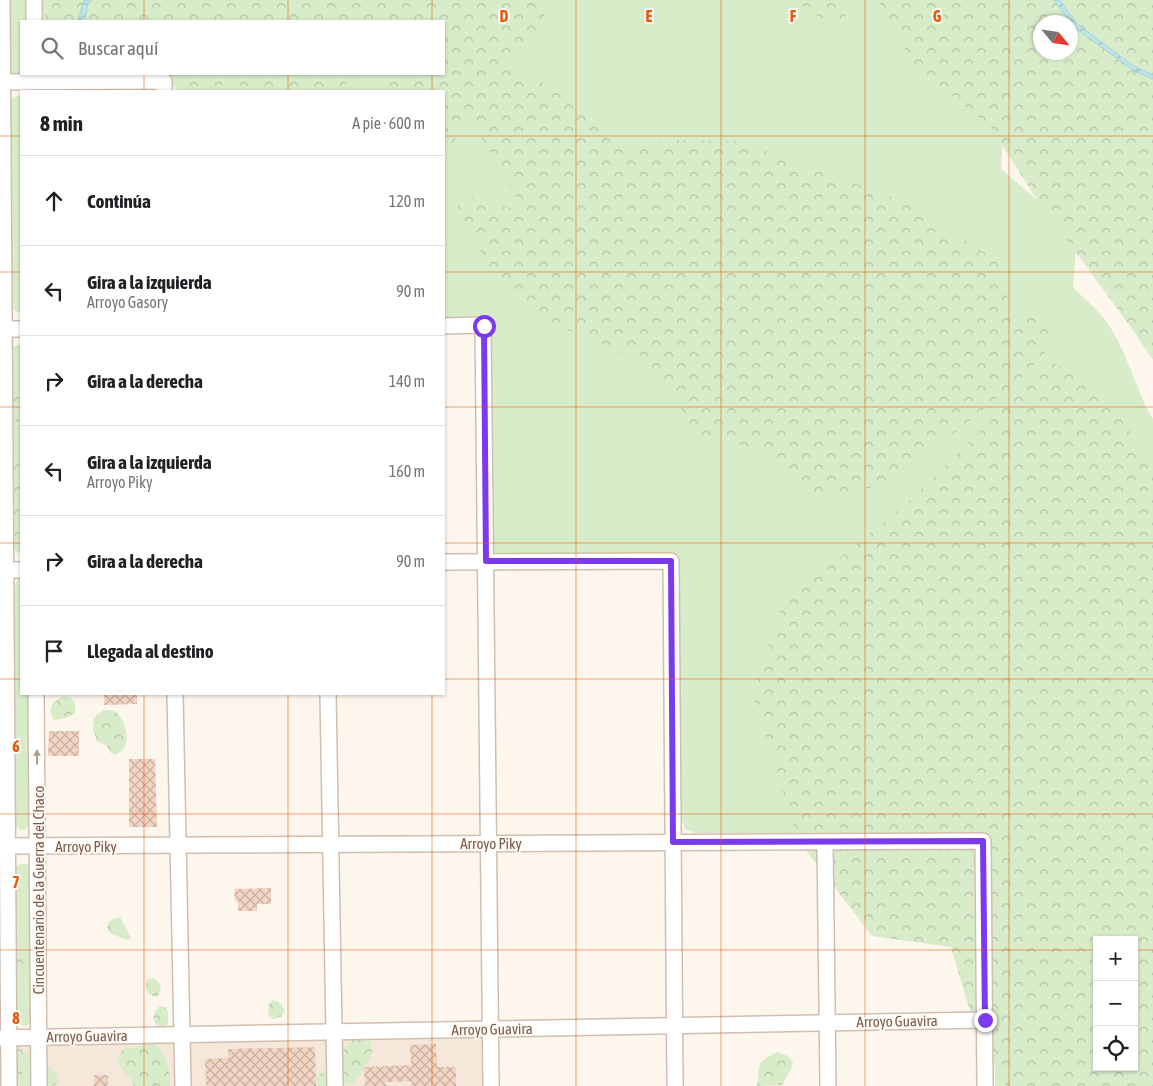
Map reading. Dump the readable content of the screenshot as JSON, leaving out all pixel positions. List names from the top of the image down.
{
  "streets": {
    "street": ["Arroyo Piky", "Cincuentenario de la Guerra del Chaco", "Arroyo Guavira"]
  },
  "crossings": [
    ["Arroyo Piky", "Cincuentenario de la Guerra del Chaco"],
    ["Arroyo Piky", "Arroyo Guavira"],
    ["Cincuentenario de la Guerra del Chaco", "Arroyo Guavira"]
  ],
  "north": "bottom right",
  "page": {
    "search": "Buscar aquí",
    "heading": ["8 min", "A pie · 600 m"],
    "list": [
      ["Continúa", "120 m"],
      ["Gira a la izquierda", "Arroyo Gasory", "90 m"],
      ["Gira a la derecha", "140 m"],
      ["Gira a la izquierda", "Arroyo Piky", "160 m"],
      ["Gira a la derecha", "90 m"],
      "Llegada al destino"
    ],
    "map_buttons": ["+", "−"]
  },
  "grid": {
    "columns": [
      "D",
      "E",
      "F",
      "G"
    ],
    "rows": ["6", "7", "8"]
  }
}
